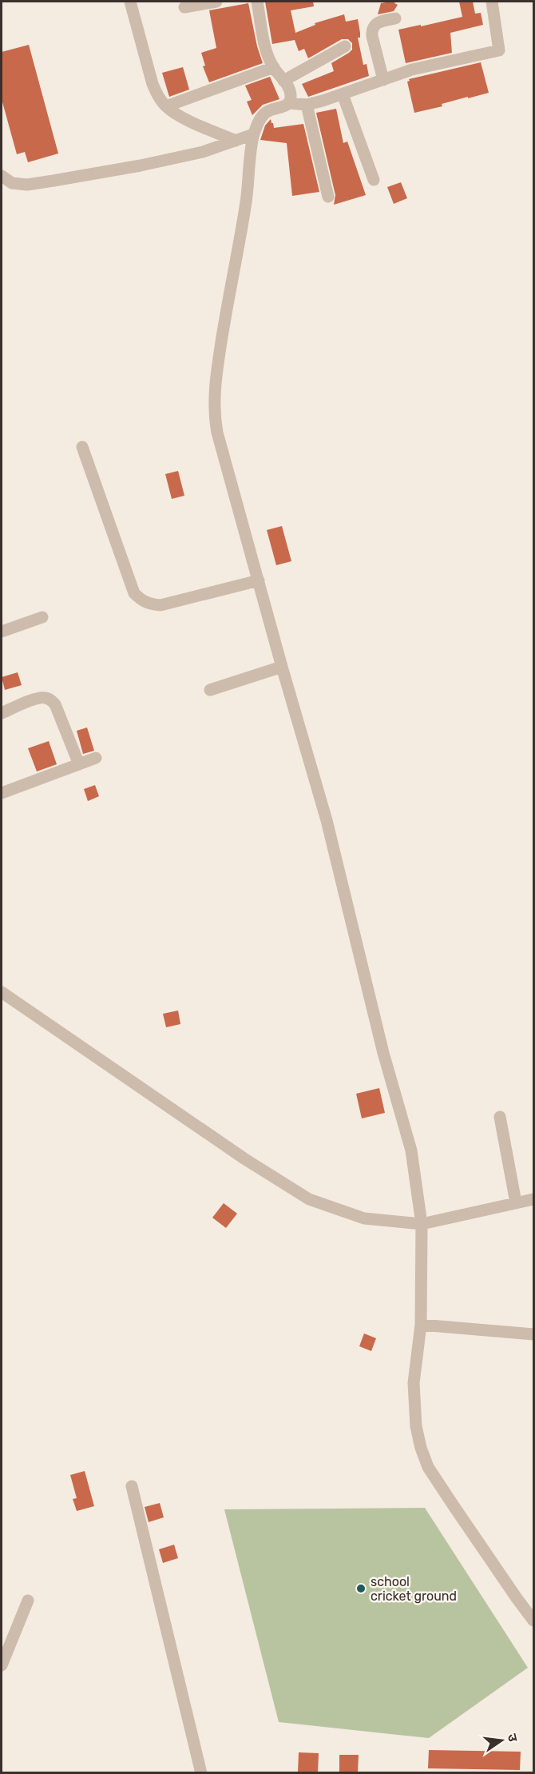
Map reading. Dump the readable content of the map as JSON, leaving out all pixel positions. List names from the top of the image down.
{
  "places": ["school cricket ground"],
  "north": "right"
}
